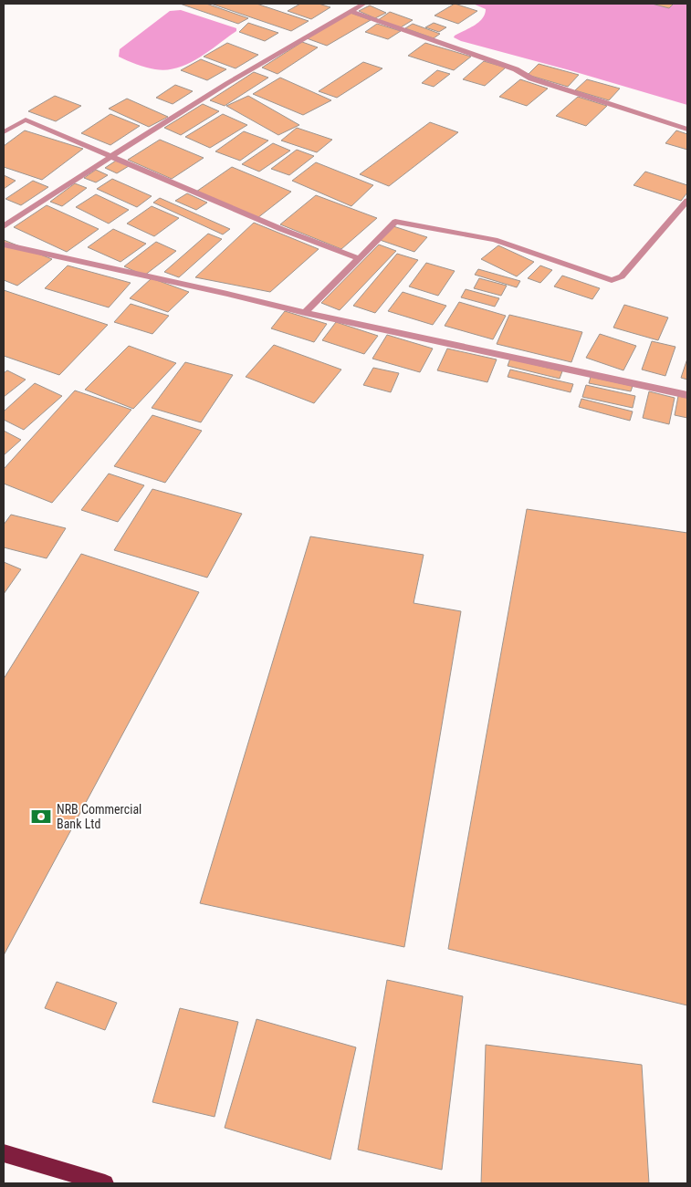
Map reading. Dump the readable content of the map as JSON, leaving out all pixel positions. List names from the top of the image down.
{
  "places": {
    "bank": ["NRB Commercial Bank Ltd"]
  }
}
